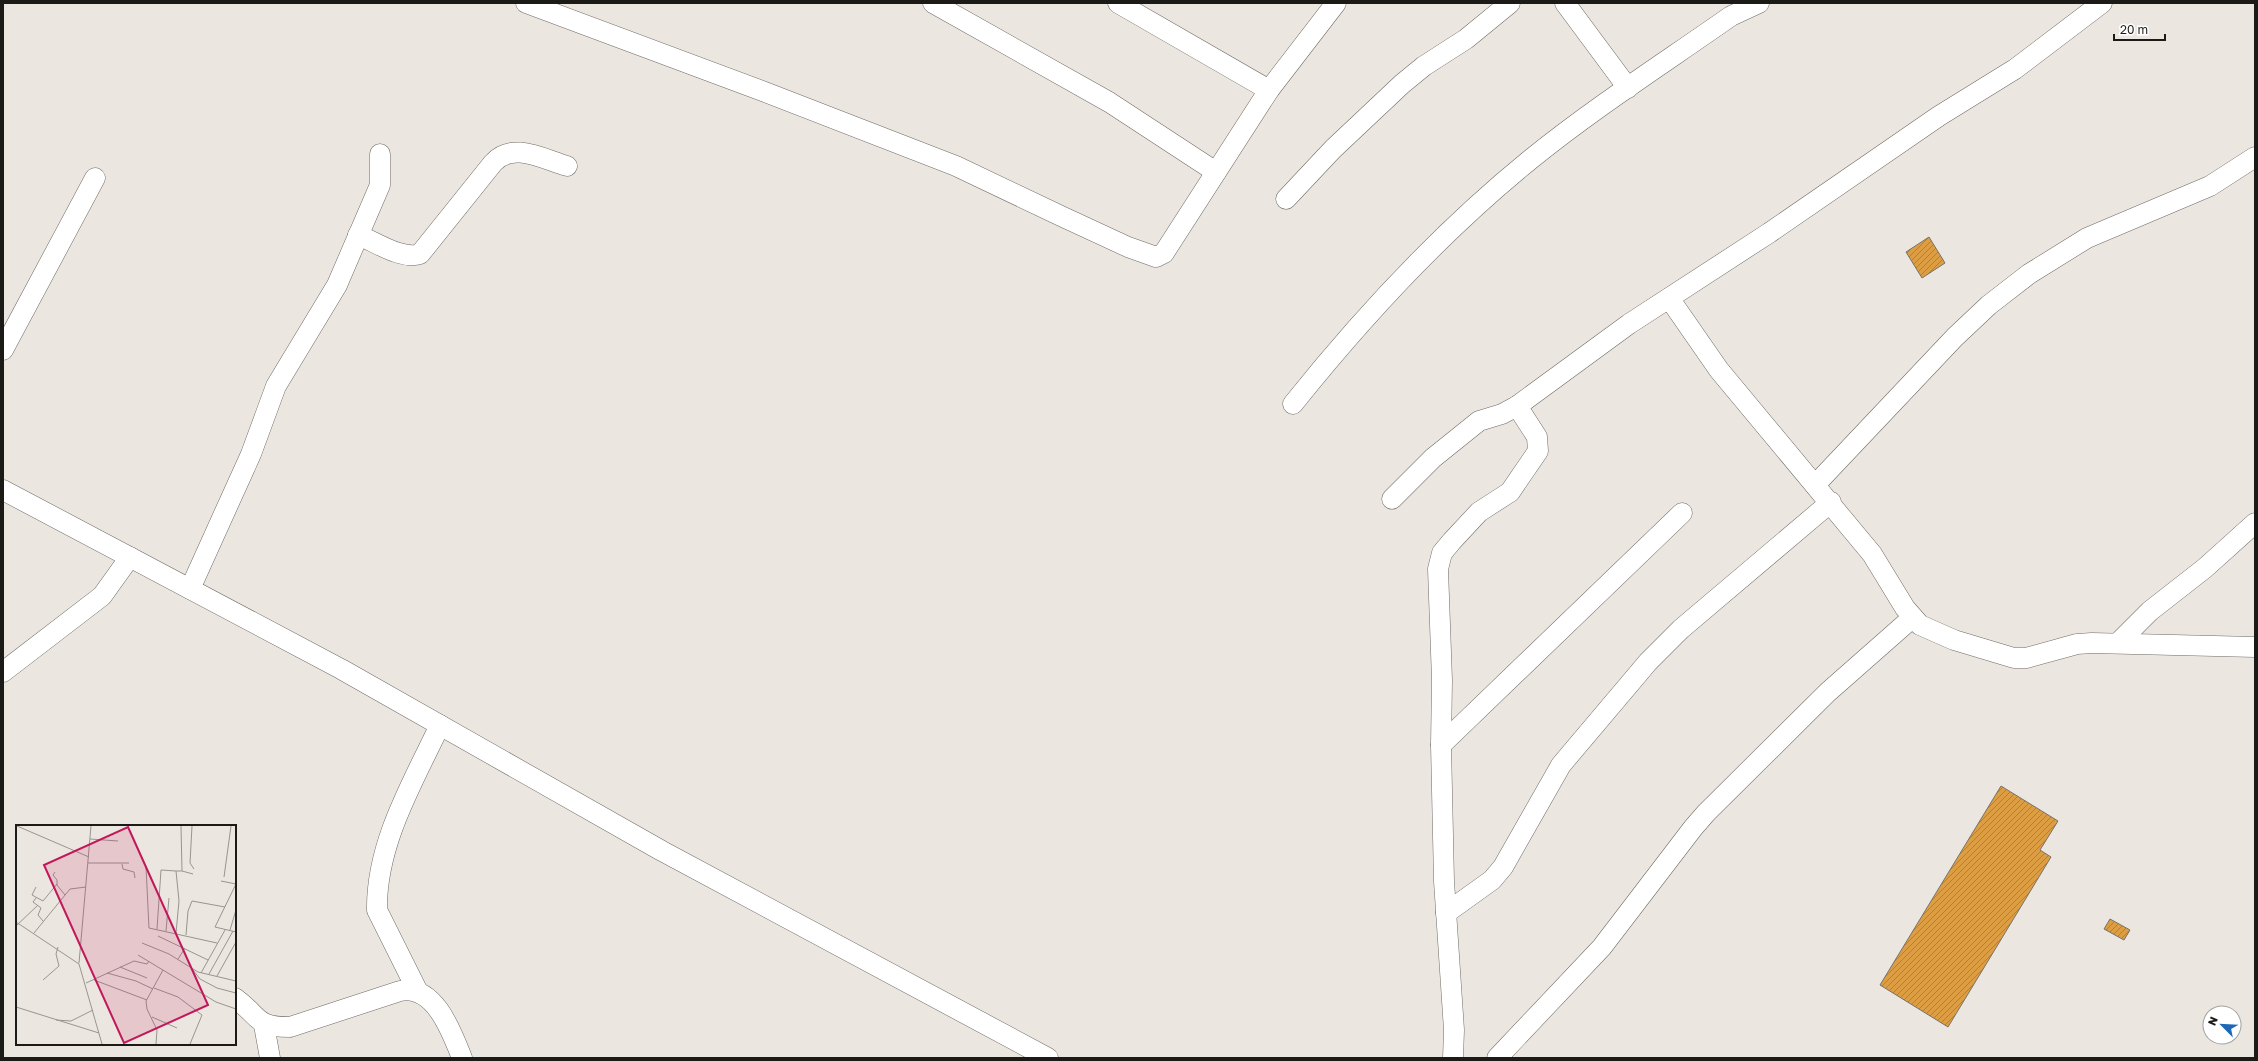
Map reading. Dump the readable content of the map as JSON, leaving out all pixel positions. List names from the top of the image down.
{
  "scale_bar": "20 m",
  "north": "top left"
}
